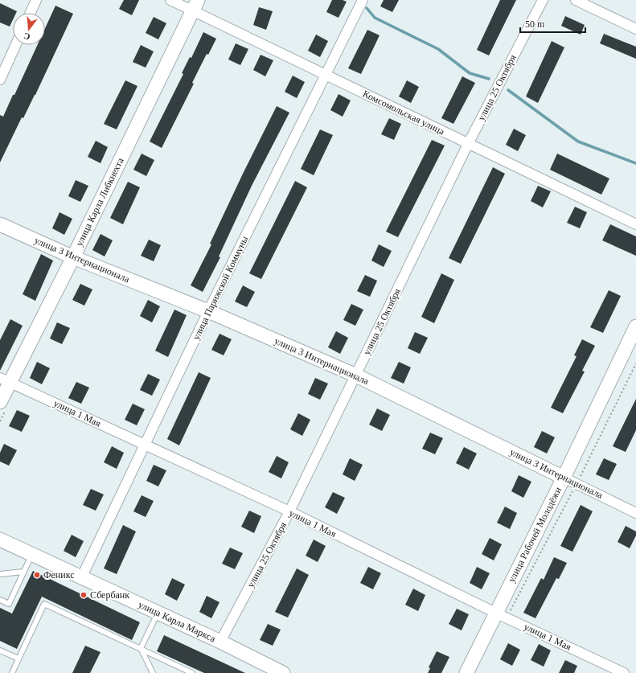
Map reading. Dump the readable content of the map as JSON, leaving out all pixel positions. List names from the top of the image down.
{
  "streets": {
    "main road": [
      "улица Карла Либкнехта",
      "улица 3 Интернационала",
      "улица Рабочей Молодёжи",
      "улица Карла Маркса"
    ],
    "street": [
      "улица 25 Октября",
      "Комсомольская улица",
      "улица Парижской Коммуны",
      "улица 1 Мая"
    ]
  },
  "crossings": [
    ["улица 25 Октября", "Комсомольская улица"],
    ["улица 25 Октября", "улица 3 Интернационала"],
    ["улица 25 Октября", "улица 1 Мая"],
    ["улица 25 Октября", "улица Карла Маркса"],
    ["Комсомольская улица", "улица Карла Либкнехта"],
    ["Комсомольская улица", "улица Парижской Коммуны"],
    ["улица Карла Либкнехта", "улица 3 Интернационала"],
    ["улица Карла Либкнехта", "улица 1 Мая"],
    ["улица 3 Интернационала", "улица Парижской Коммуны"],
    ["улица 3 Интернационала", "улица Рабочей Молодёжи"],
    ["улица Парижской Коммуны", "улица 1 Мая"],
    ["улица Парижской Коммуны", "улица Карла Маркса"],
    ["улица 1 Мая", "улица Рабочей Молодёжи"]
  ],
  "places": ["Феникс", "Сбербанк"],
  "scale_bar": "50 m",
  "north": "bottom"
}
